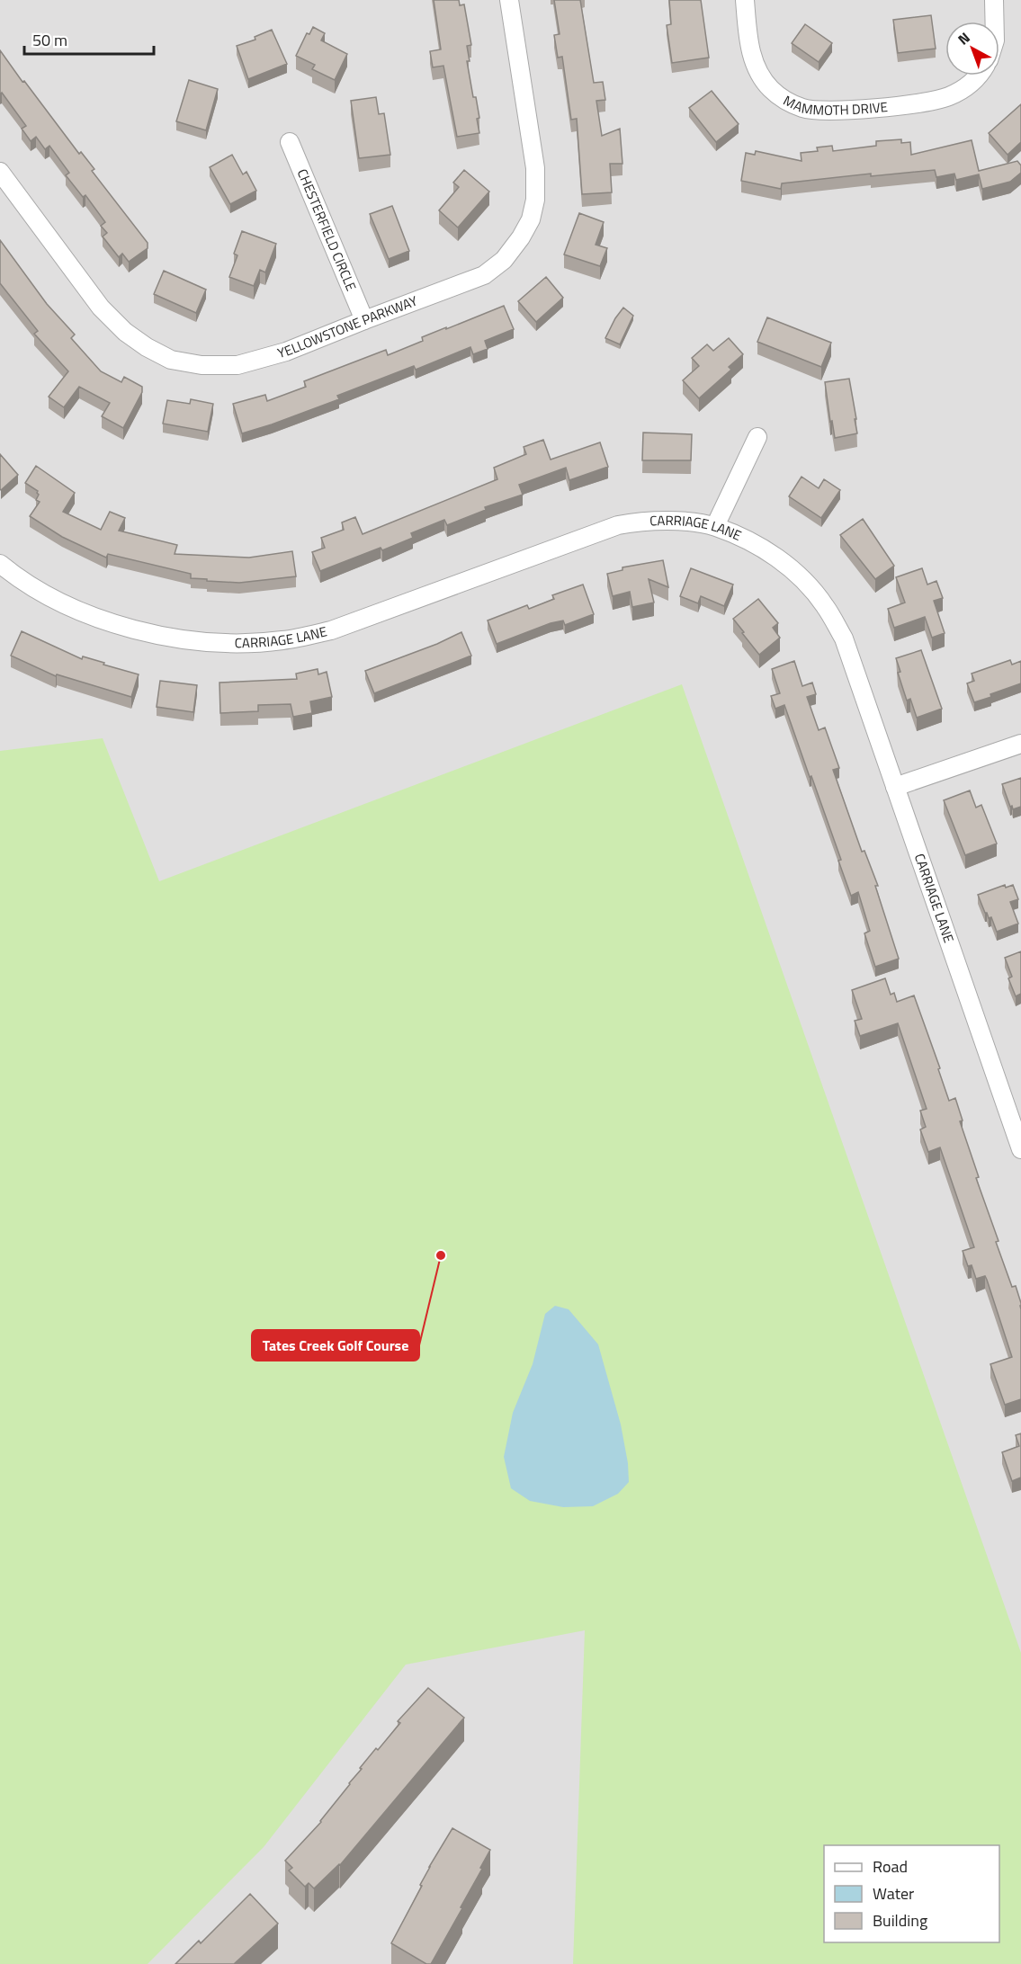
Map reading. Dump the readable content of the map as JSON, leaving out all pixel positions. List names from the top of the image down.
{
  "streets": {
    "street": [
      "MAMMOTH DRIVE",
      "CHESTERFIELD CIRCLE",
      "YELLOWSTONE PARKWAY",
      "CARRIAGE LANE"
    ]
  },
  "crossings": [
    ["CHESTERFIELD CIRCLE", "YELLOWSTONE PARKWAY"]
  ],
  "places": ["Tates Creek Golf Course"],
  "legend": ["Road", "Water", "Building"],
  "scale_bar": "50 m",
  "north": "top left"
}
